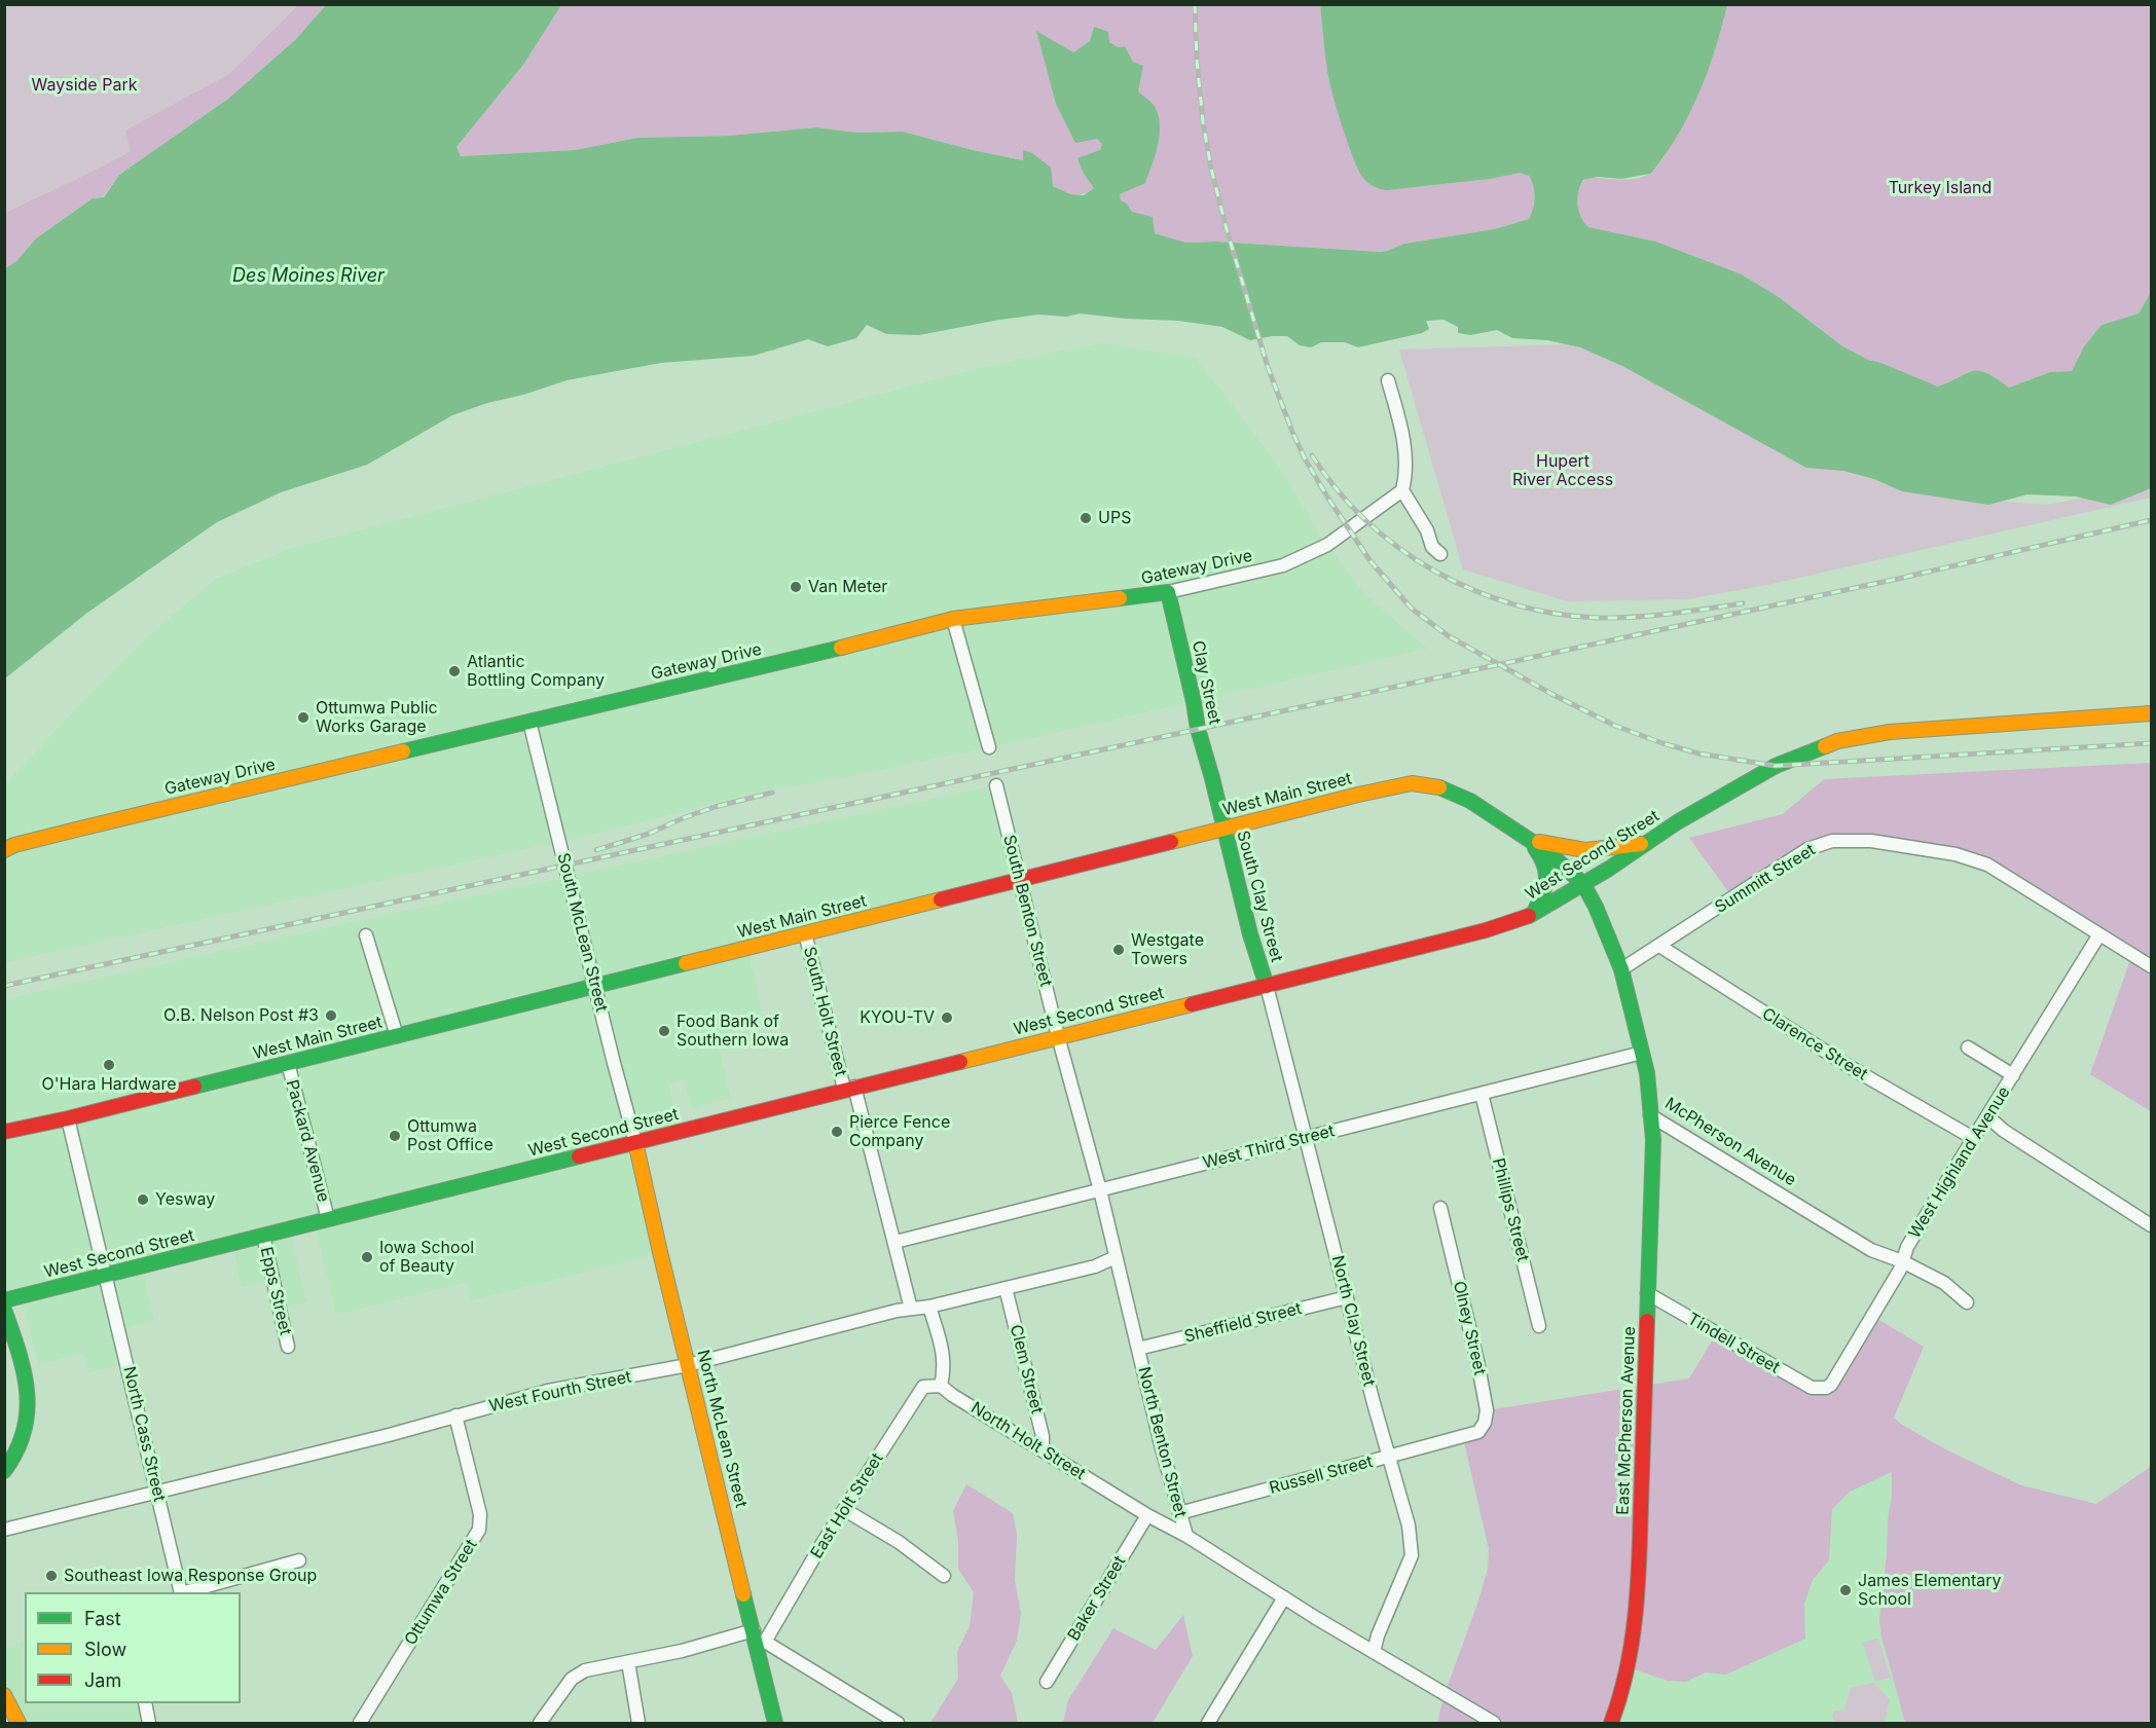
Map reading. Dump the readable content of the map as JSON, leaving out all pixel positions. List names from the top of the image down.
{
  "streets": {
    "main road": [
      "Gateway Drive",
      "Clay Street",
      "West Main Street",
      "West Second Street",
      "South Clay Street",
      "McPherson Avenue",
      "East McPherson Avenue",
      "North McLean Street"
    ],
    "street": [
      "Summitt Street",
      "South Benton Street",
      "South McLean Street",
      "South Holt Street",
      "Clarence Street",
      "Packard Avenue",
      "West Third Street",
      "West Highland Avenue",
      "Phillips Street",
      "Epps Street",
      "North Clay Street",
      "Sheffield Street",
      "Olney Street",
      "Tindell Street",
      "Clem Street",
      "West Fourth Street",
      "North Cass Street",
      "North Holt Street",
      "North Benton Street",
      "Russell Street",
      "East Holt Street",
      "Ottumwa Street",
      "Baker Street"
    ]
  },
  "crossings": [
    ["Gateway Drive", "Clay Street"],
    ["Gateway Drive", "South McLean Street"],
    ["Clay Street", "South Clay Street"],
    ["West Main Street", "West Second Street"],
    ["West Main Street", "South Clay Street"],
    ["West Main Street", "South Benton Street"],
    ["West Main Street", "South McLean Street"],
    ["West Main Street", "South Holt Street"],
    ["West Main Street", "Packard Avenue"],
    ["West Main Street", "McPherson Avenue"],
    ["West Main Street", "North Cass Street"],
    ["West Second Street", "South Clay Street"],
    ["West Second Street", "South Benton Street"],
    ["West Second Street", "South McLean Street"],
    ["West Second Street", "South Holt Street"],
    ["West Second Street", "Packard Avenue"],
    ["West Second Street", "McPherson Avenue"],
    ["West Second Street", "Epps Street"],
    ["West Second Street", "North Clay Street"],
    ["West Second Street", "North McLean Street"],
    ["West Second Street", "North Cass Street"],
    ["West Second Street", "North Benton Street"],
    ["Summitt Street", "Clarence Street"],
    ["Summitt Street", "McPherson Avenue"],
    ["Summitt Street", "West Highland Avenue"],
    ["South Clay Street", "North Clay Street"],
    ["South Benton Street", "North Benton Street"],
    ["South McLean Street", "North McLean Street"],
    ["Clarence Street", "West Highland Avenue"],
    ["McPherson Avenue", "West Third Street"],
    ["McPherson Avenue", "West Highland Avenue"],
    ["McPherson Avenue", "East McPherson Avenue"],
    ["West Third Street", "Phillips Street"],
    ["West Third Street", "North Clay Street"],
    ["West Third Street", "North Benton Street"],
    ["West Highland Avenue", "Tindell Street"],
    ["North Clay Street", "Sheffield Street"],
    ["North Clay Street", "North Benton Street"],
    ["North Clay Street", "Russell Street"],
    ["Sheffield Street", "North Benton Street"],
    ["Olney Street", "Russell Street"],
    ["Tindell Street", "East McPherson Avenue"],
    ["Clem Street", "West Fourth Street"],
    ["Clem Street", "North Holt Street"],
    ["West Fourth Street", "North McLean Street"],
    ["West Fourth Street", "North Cass Street"],
    ["West Fourth Street", "North Benton Street"],
    ["West Fourth Street", "Ottumwa Street"],
    ["North McLean Street", "East Holt Street"],
    ["North Holt Street", "North Benton Street"],
    ["North Holt Street", "East Holt Street"],
    ["North Holt Street", "Baker Street"],
    ["North Benton Street", "Russell Street"]
  ],
  "water": ["Des Moines River"],
  "parks": ["Wayside Park", "Turkey Island", "Hupert River Access"],
  "places": [
    "UPS",
    "Van Meter",
    "Atlantic Bottling Company",
    "Ottumwa Public Works Garage",
    "Westgate Towers",
    "O.B. Nelson Post #3",
    "KYOU-TV",
    "Food Bank of Southern Iowa",
    "O'Hara Hardware",
    "Pierce Fence Company",
    "Ottumwa Post Office",
    "Yesway",
    "Iowa School of Beauty",
    "Southeast Iowa Response Group",
    "James Elementary School"
  ],
  "legend": ["Fast", "Slow", "Jam"]
}
